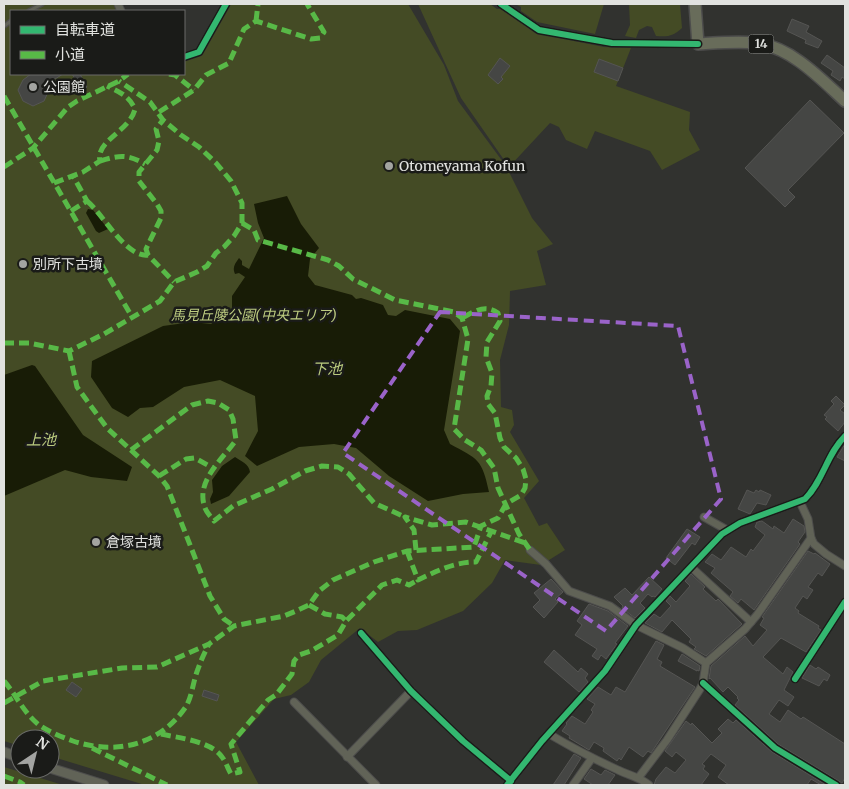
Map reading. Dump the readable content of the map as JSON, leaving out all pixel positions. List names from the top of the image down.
{
  "streets": {
    "main road": ["14"]
  },
  "water": ["下池", "上池"],
  "parks": ["馬見丘陵公園(中央エリア)"],
  "places": [
    "公園館",
    "Otomeyama Kofun",
    "別所下古墳",
    "倉塚古墳"
  ],
  "legend": ["自転車道", "小道"],
  "north": "top right"
}
